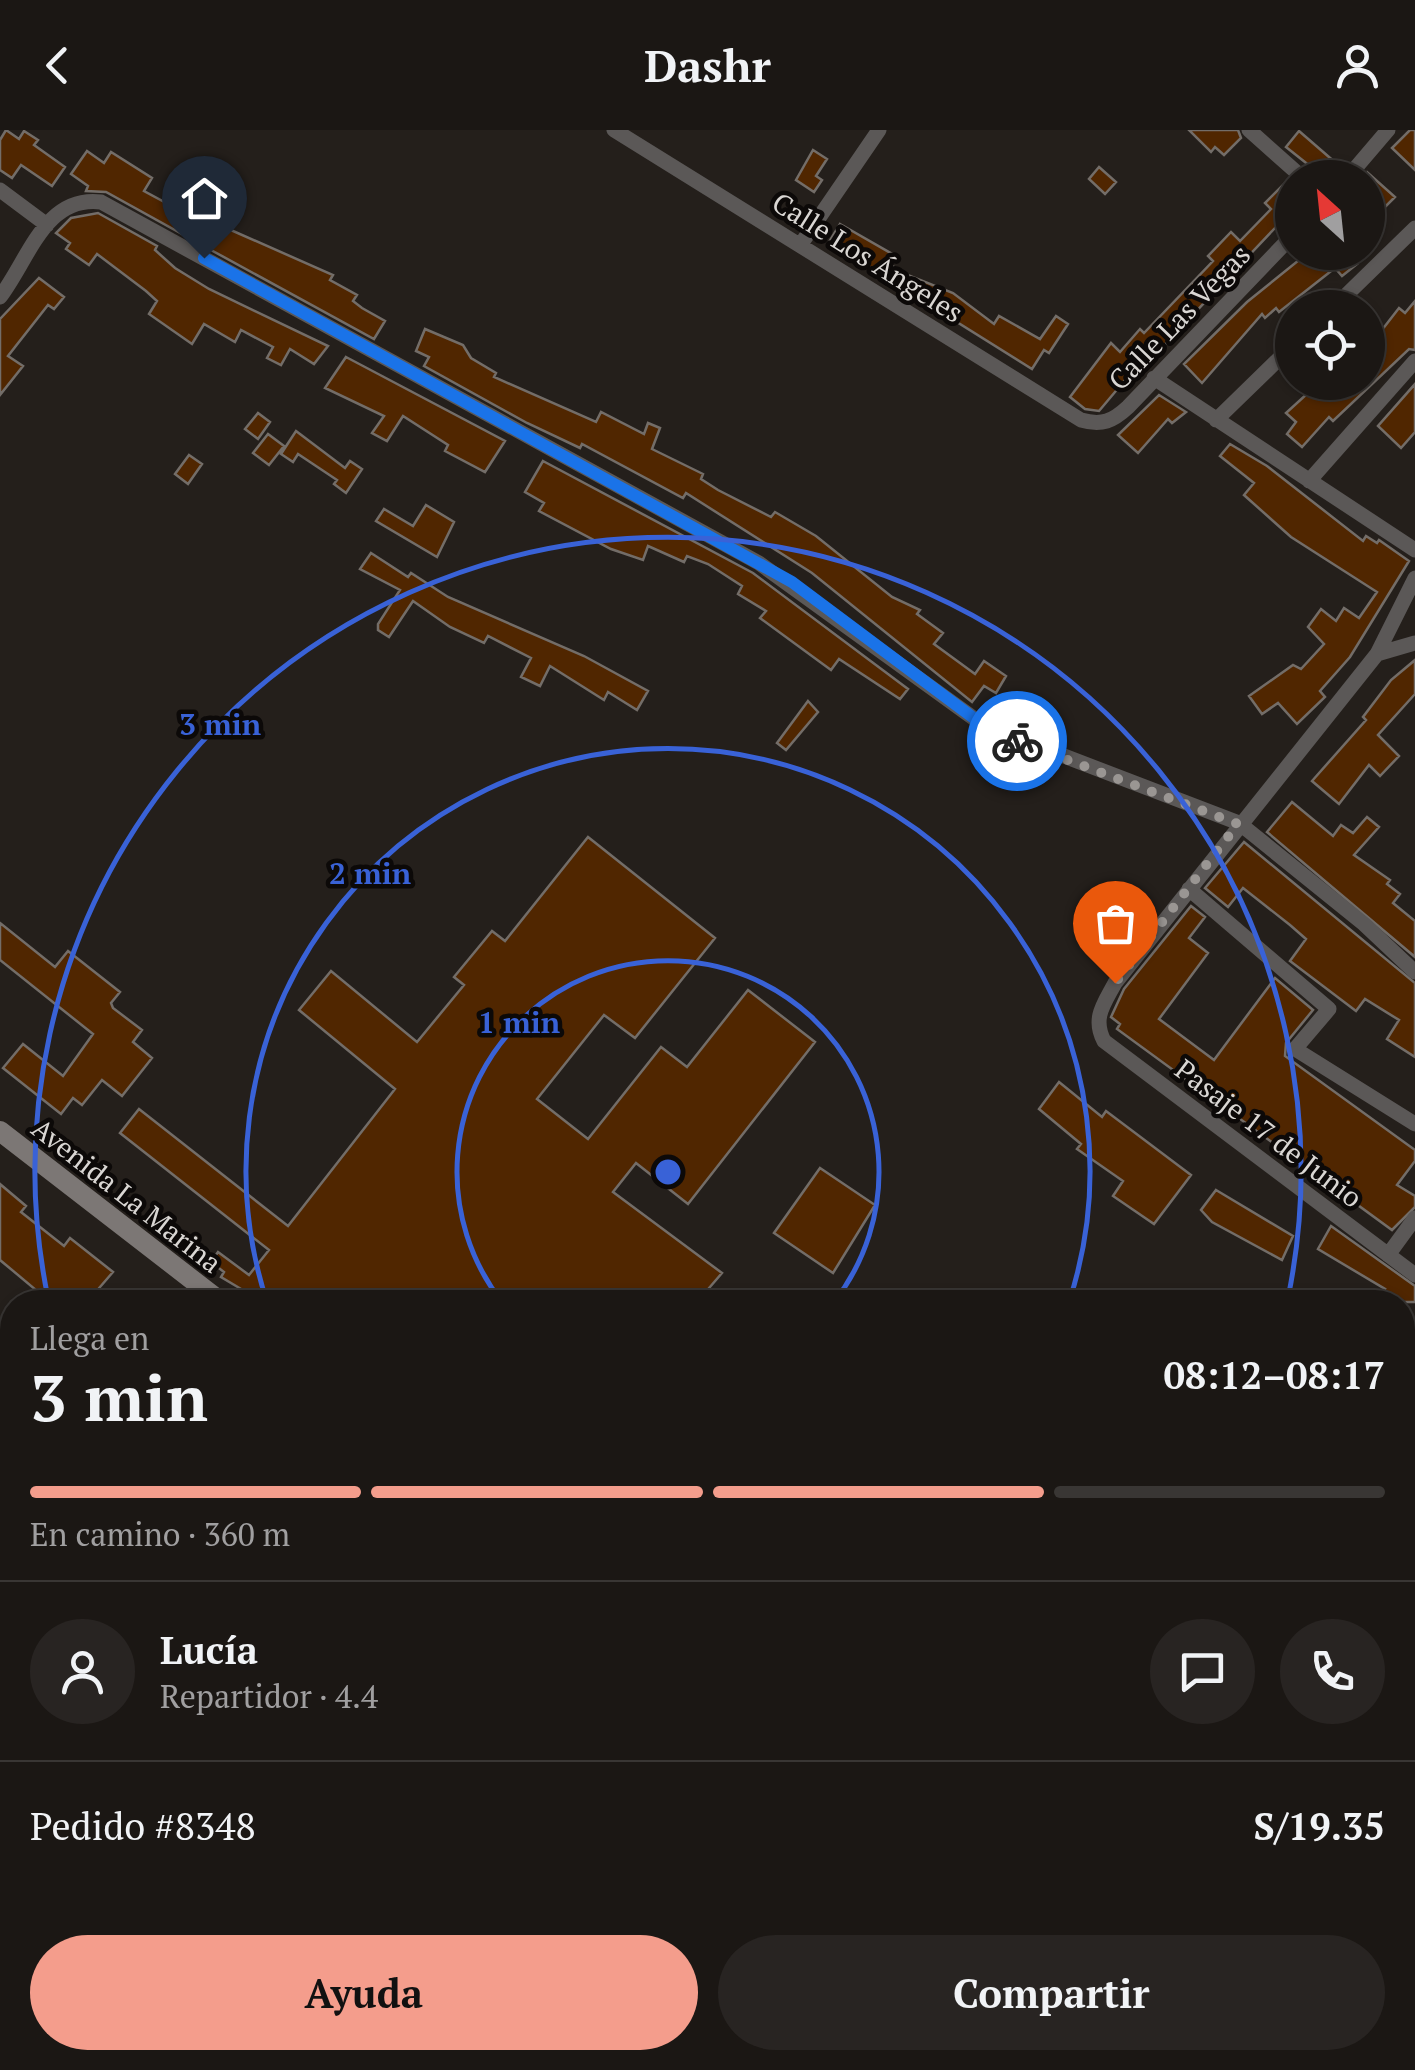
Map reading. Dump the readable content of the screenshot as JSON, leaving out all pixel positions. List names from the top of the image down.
{
  "streets": {
    "main road": ["Avenida La Marina"],
    "street": ["Calle Los Ángeles", "Calle Las Vegas", "Pasaje 17 de Junio"]
  },
  "crossings": [
    ["Calle Los Ángeles", "Calle Las Vegas"]
  ],
  "north": "top left",
  "page": {
    "header": "Dashr",
    "heading": ["3 min", "Llega en", "08:12–08:17"],
    "panel": [
      "Lucía",
      "Repartidor · 4.4",
      "Pedido #8348",
      "S/19.35"
    ],
    "bar": "En camino · 360 m",
    "buttons": ["Ayuda", "Compartir"]
  },
  "rings": ["3 min", "2 min", "1 min"]
}
